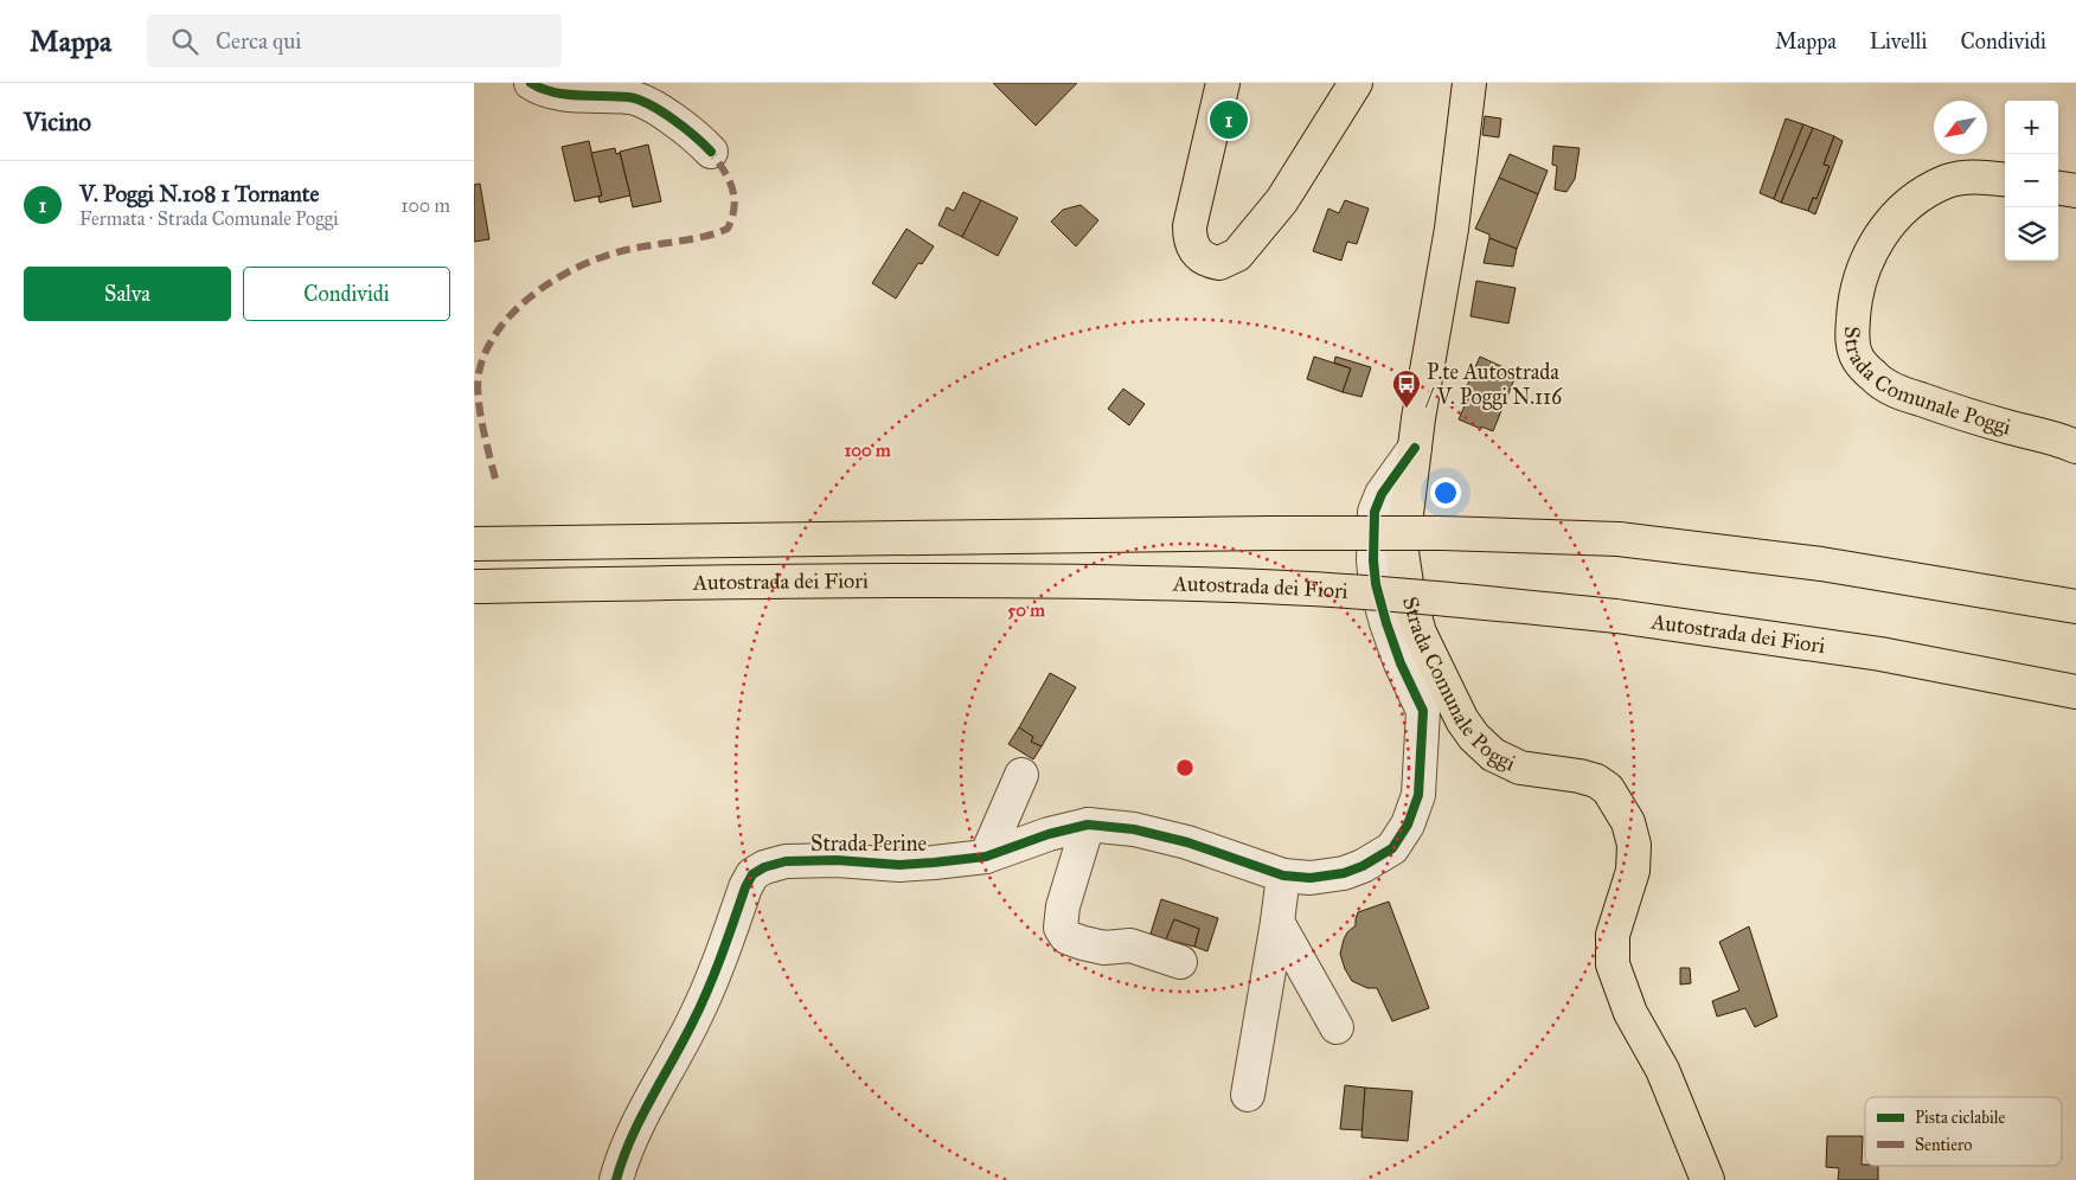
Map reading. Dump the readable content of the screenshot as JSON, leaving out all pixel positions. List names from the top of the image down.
{
  "streets": {
    "main road": ["Strada Comunale Poggi", "Autostrada dei Fiori"],
    "street": ["Strada Perine"]
  },
  "places": {
    "bus stop": ["P.te Autostrada / V. Poggi N.116"]
  },
  "legend": ["Pista ciclabile", "Sentiero"],
  "north": "bottom left",
  "page": {
    "header": "Mappa",
    "search": "Cerca qui",
    "nav": ["Mappa", "Livelli", "Condividi"],
    "heading": "Vicino",
    "pins": "1",
    "map_buttons": ["+", "−"],
    "list": [
      {
        "mark": "1",
        "name": "V. Poggi N.108 1 Tornante",
        "note": "Fermata · Strada Comunale Poggi",
        "value": "100 m"
      }
    ],
    "buttons": ["Salva", "Condividi"]
  },
  "rings": ["100 m", "50 m"]
}
